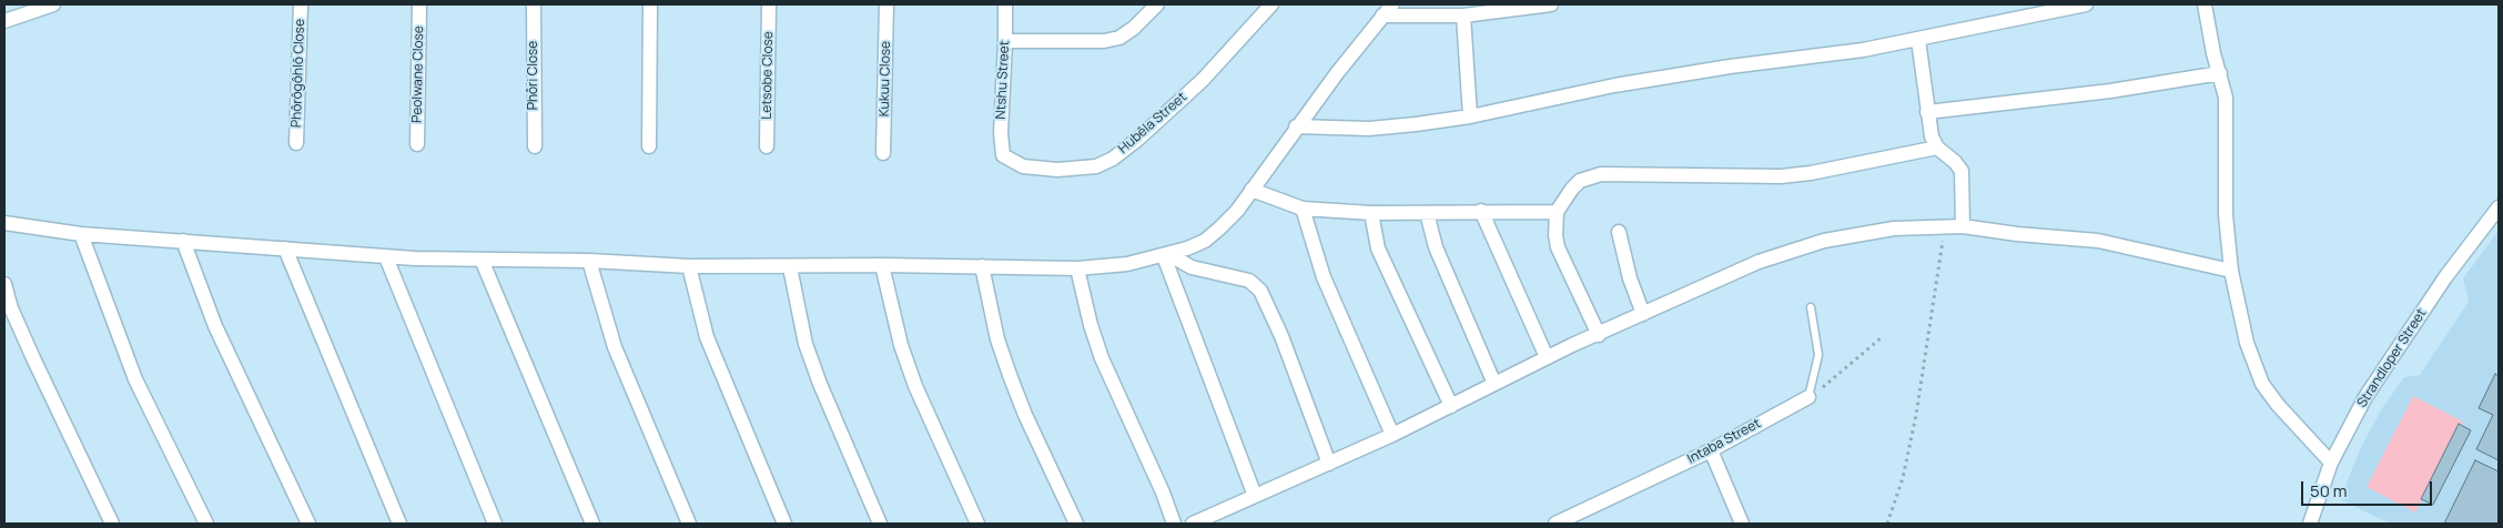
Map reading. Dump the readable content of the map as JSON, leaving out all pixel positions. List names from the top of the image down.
{
  "streets": {
    "street": [
      "Phôrôgôhlô Close",
      "Peolwane Close",
      "Phôri Close",
      "Letsobe Close",
      "Kukuu Close",
      "Ntshu Street",
      "Hubêla Street",
      "Strandloper Street",
      "Intaba Street"
    ]
  },
  "crossings": [
    ["Ntshu Street", "Hubêla Street"]
  ],
  "scale_bar": "50 m"
}
